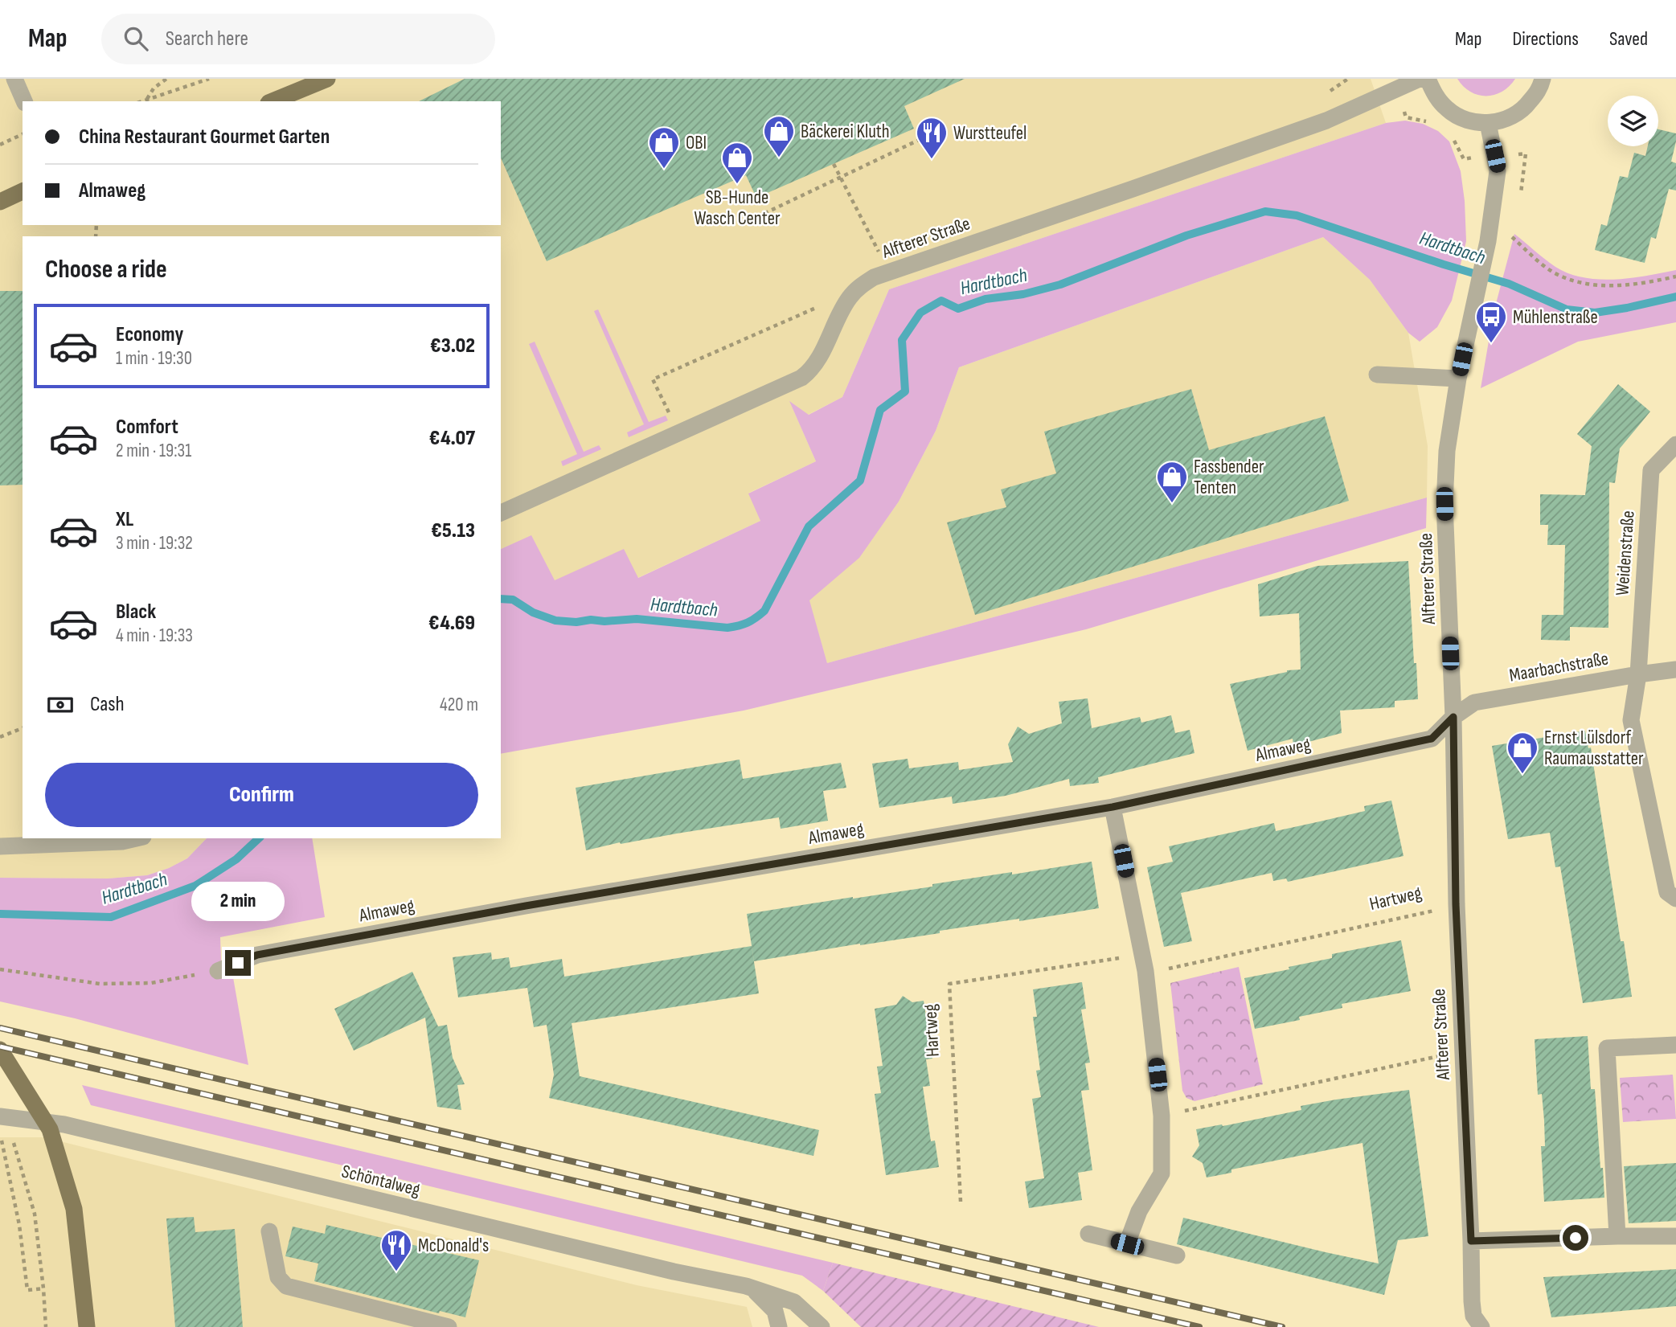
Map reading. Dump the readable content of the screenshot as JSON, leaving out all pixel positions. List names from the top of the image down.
{
  "streets": {
    "street": [
      "Alfterer Straße",
      "Weidenstraße",
      "Maarbachstraße",
      "Almaweg",
      "Schöntalweg"
    ],
    "path": ["Hartweg"]
  },
  "crossings": [
    ["Alfterer Straße", "Maarbachstraße"],
    ["Alfterer Straße", "Almaweg"],
    ["Alfterer Straße", "Hartweg"],
    ["Weidenstraße", "Maarbachstraße"],
    ["Maarbachstraße", "Almaweg"]
  ],
  "water": ["Hardtbach"],
  "places": {
    "shop": [
      "Bäckerei Kluth",
      "OBI",
      "SB-Hunde Wasch Center",
      "Fassbender Tenten",
      "Ernst Lülsdorf Raumausstatter"
    ],
    "restaurant": ["Wurstteufel", "McDonald's"],
    "bus stop": ["Mühlenstraße"]
  },
  "page": {
    "header": "Map",
    "search": "Search here",
    "nav": ["Map", "Directions", "Saved"],
    "banner": ["China Restaurant Gourmet Garten", "Almaweg"],
    "heading": "Choose a ride",
    "list": [
      {
        "name": "Economy",
        "note": "1 min · 19:30",
        "value": "€3.02"
      },
      {
        "name": "Comfort",
        "note": "2 min · 19:31",
        "value": "€4.07"
      },
      {
        "name": "XL",
        "note": "3 min · 19:32",
        "value": "€5.13"
      },
      {
        "name": "Black",
        "note": "4 min · 19:33",
        "value": "€4.69"
      }
    ],
    "pay": ["Cash", "420 m"],
    "buttons": "Confirm",
    "bubble": "2 min"
  }
}
